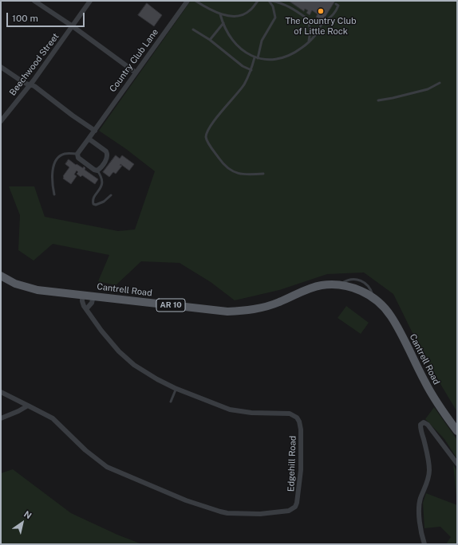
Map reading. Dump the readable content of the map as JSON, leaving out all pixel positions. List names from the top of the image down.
{
  "streets": {
    "main road": ["Cantrell Road", "AR 10"],
    "street": ["Country Club Lane", "Beechwood Street", "Edgehill Road"]
  },
  "crossings": [
    ["Cantrell Road", "Edgehill Road"]
  ],
  "places": ["The Country Club of Little Rock"],
  "scale_bar": "100 m",
  "north": "top right"
}
